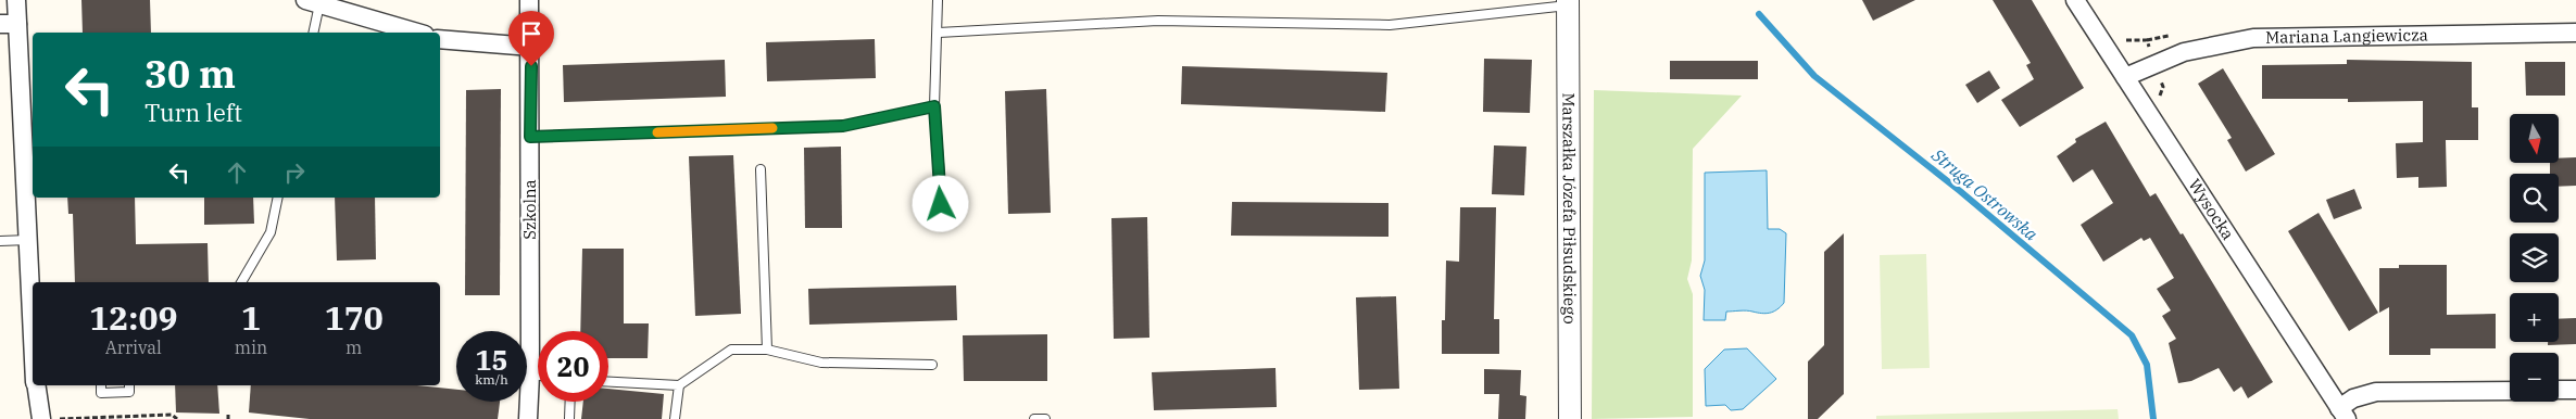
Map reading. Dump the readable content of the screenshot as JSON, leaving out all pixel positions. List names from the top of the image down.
{
  "streets": {
    "street": [
      "Mariana Langiewicza",
      "Szkolna",
      "Marszałka Józefa Piłsudskiego",
      "Wysocka"
    ]
  },
  "crossings": [
    ["Mariana Langiewicza", "Wysocka"]
  ],
  "water": ["Struga Ostrowska"],
  "north": "bottom",
  "page": {
    "turn": ["30 m", "Turn left"],
    "map_buttons": ["+", "−"],
    "eta": [
      "12:09",
      "Arrival",
      "1",
      "min",
      "170",
      "m"
    ],
    "speed": "15 km/h",
    "limit": "20"
  }
}
